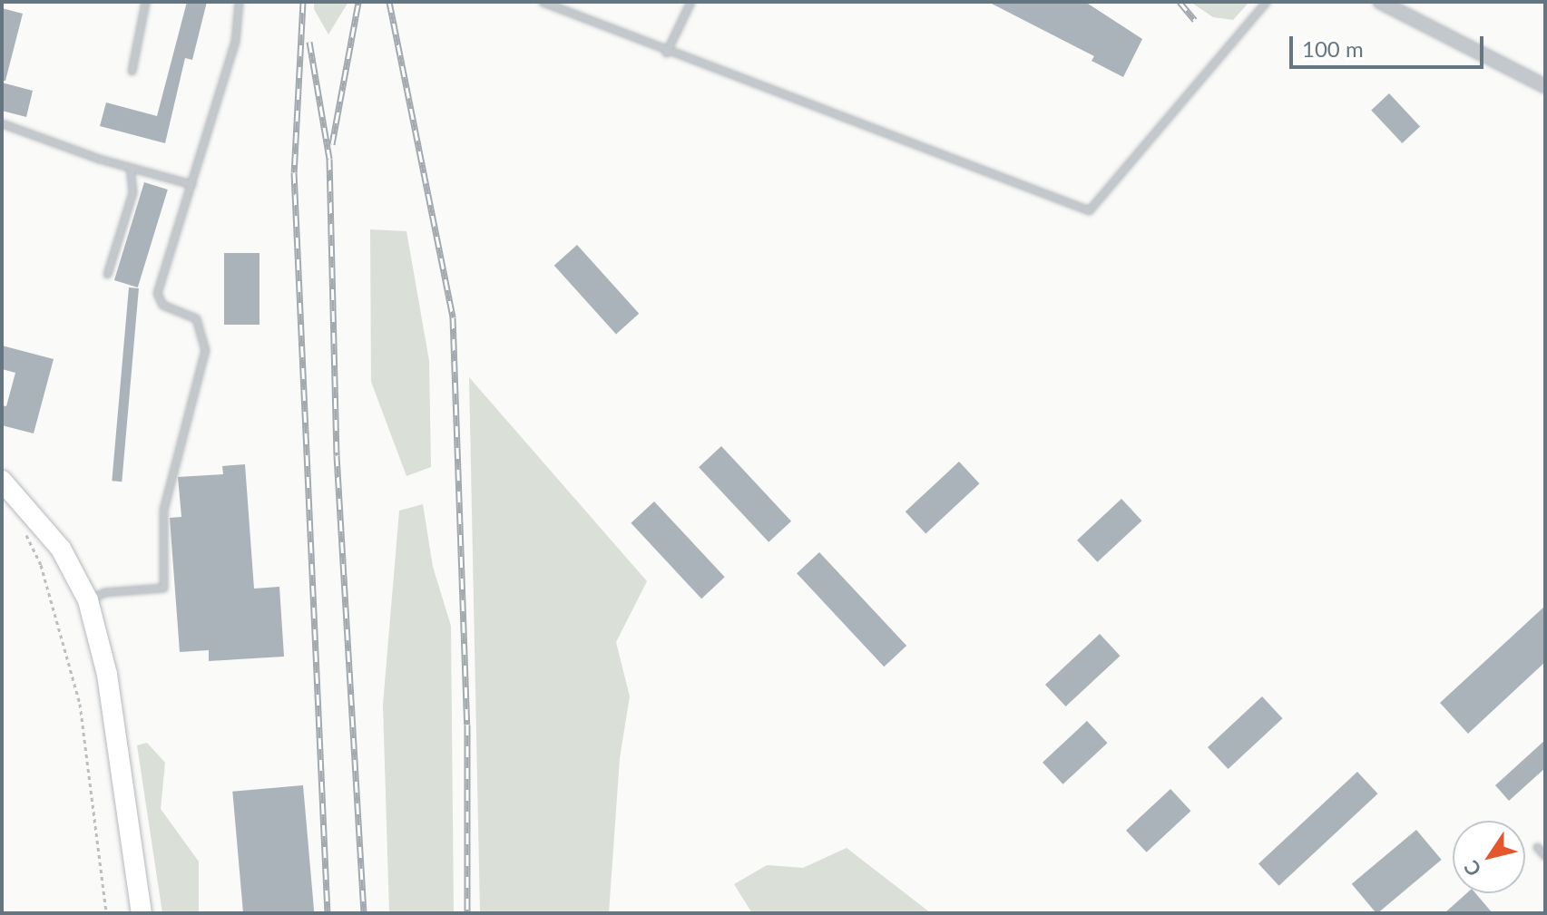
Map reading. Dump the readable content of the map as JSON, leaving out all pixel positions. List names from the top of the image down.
{
  "scale_bar": "100 m",
  "north": "bottom left"
}
